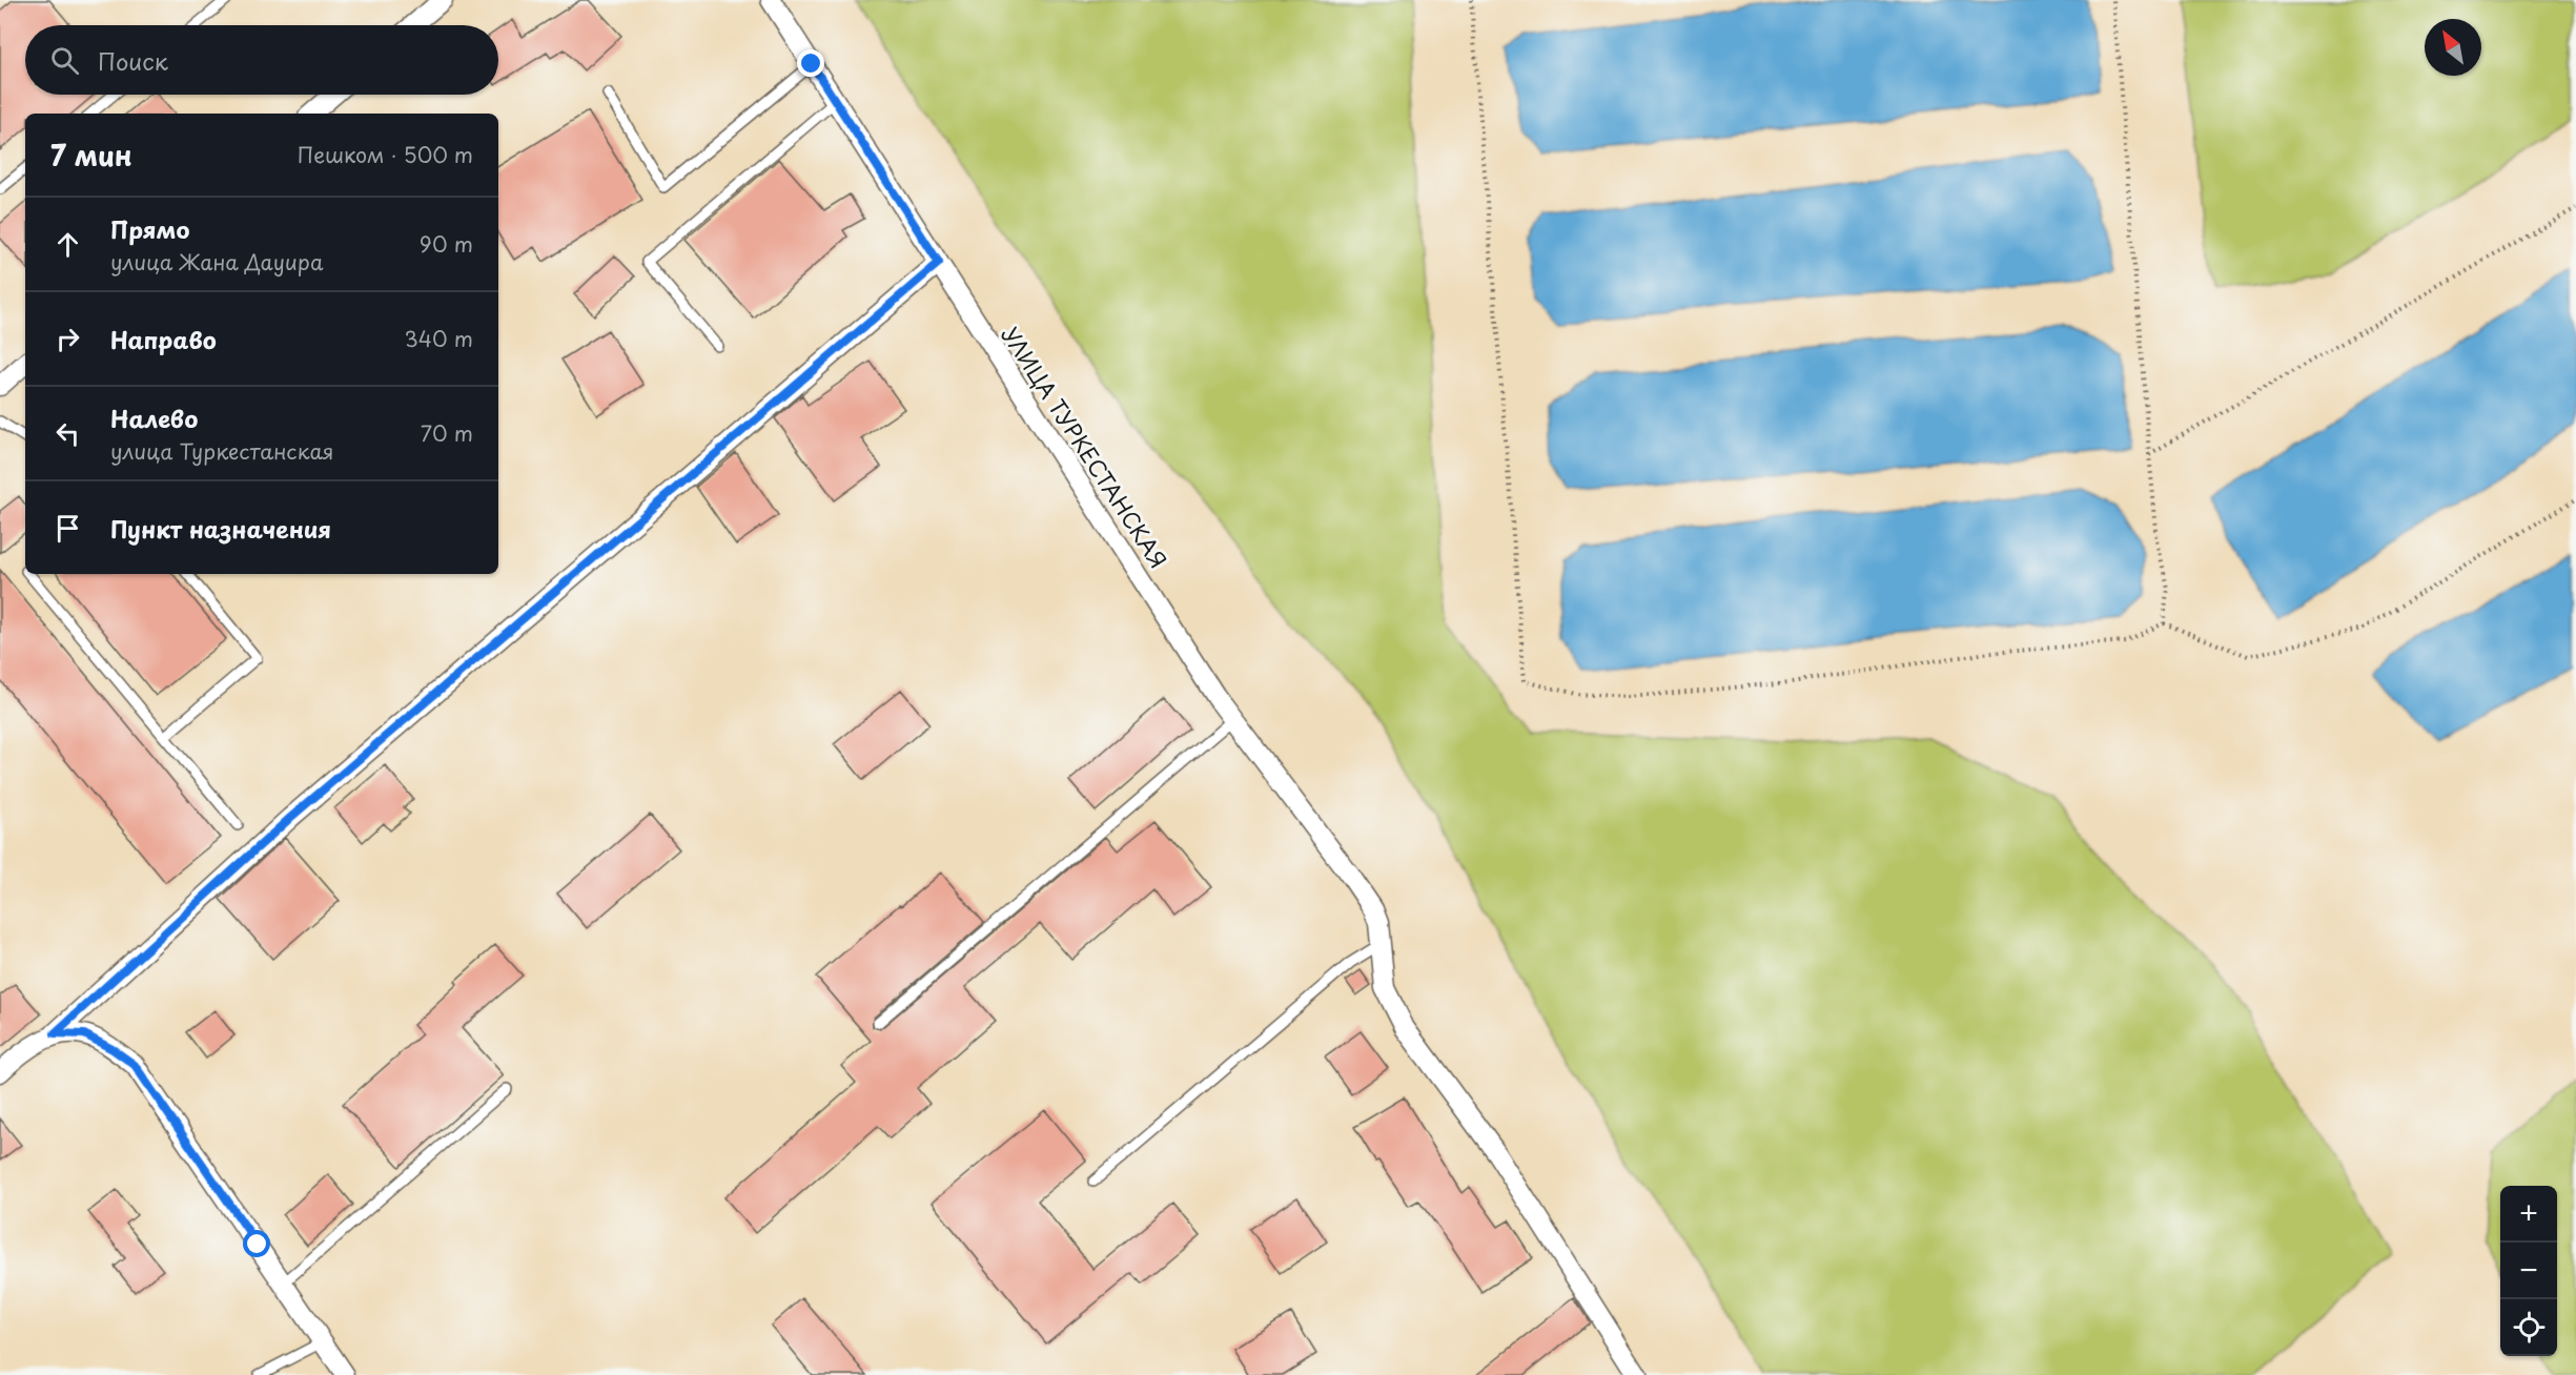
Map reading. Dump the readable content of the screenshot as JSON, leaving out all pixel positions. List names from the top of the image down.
{
  "streets": {
    "street": ["УЛИЦА ТУРКЕСТАНСКАЯ"]
  },
  "north": "top left",
  "page": {
    "search": "Поиск",
    "heading": ["7 мин", "Пешком · 500 m"],
    "list": [
      ["Прямо", "улица Жана Дауира", "90 m"],
      ["Направо", "340 m"],
      ["Налево", "улица Туркестанская", "70 m"],
      "Пункт назначения"
    ],
    "map_buttons": ["+", "−"]
  }
}
